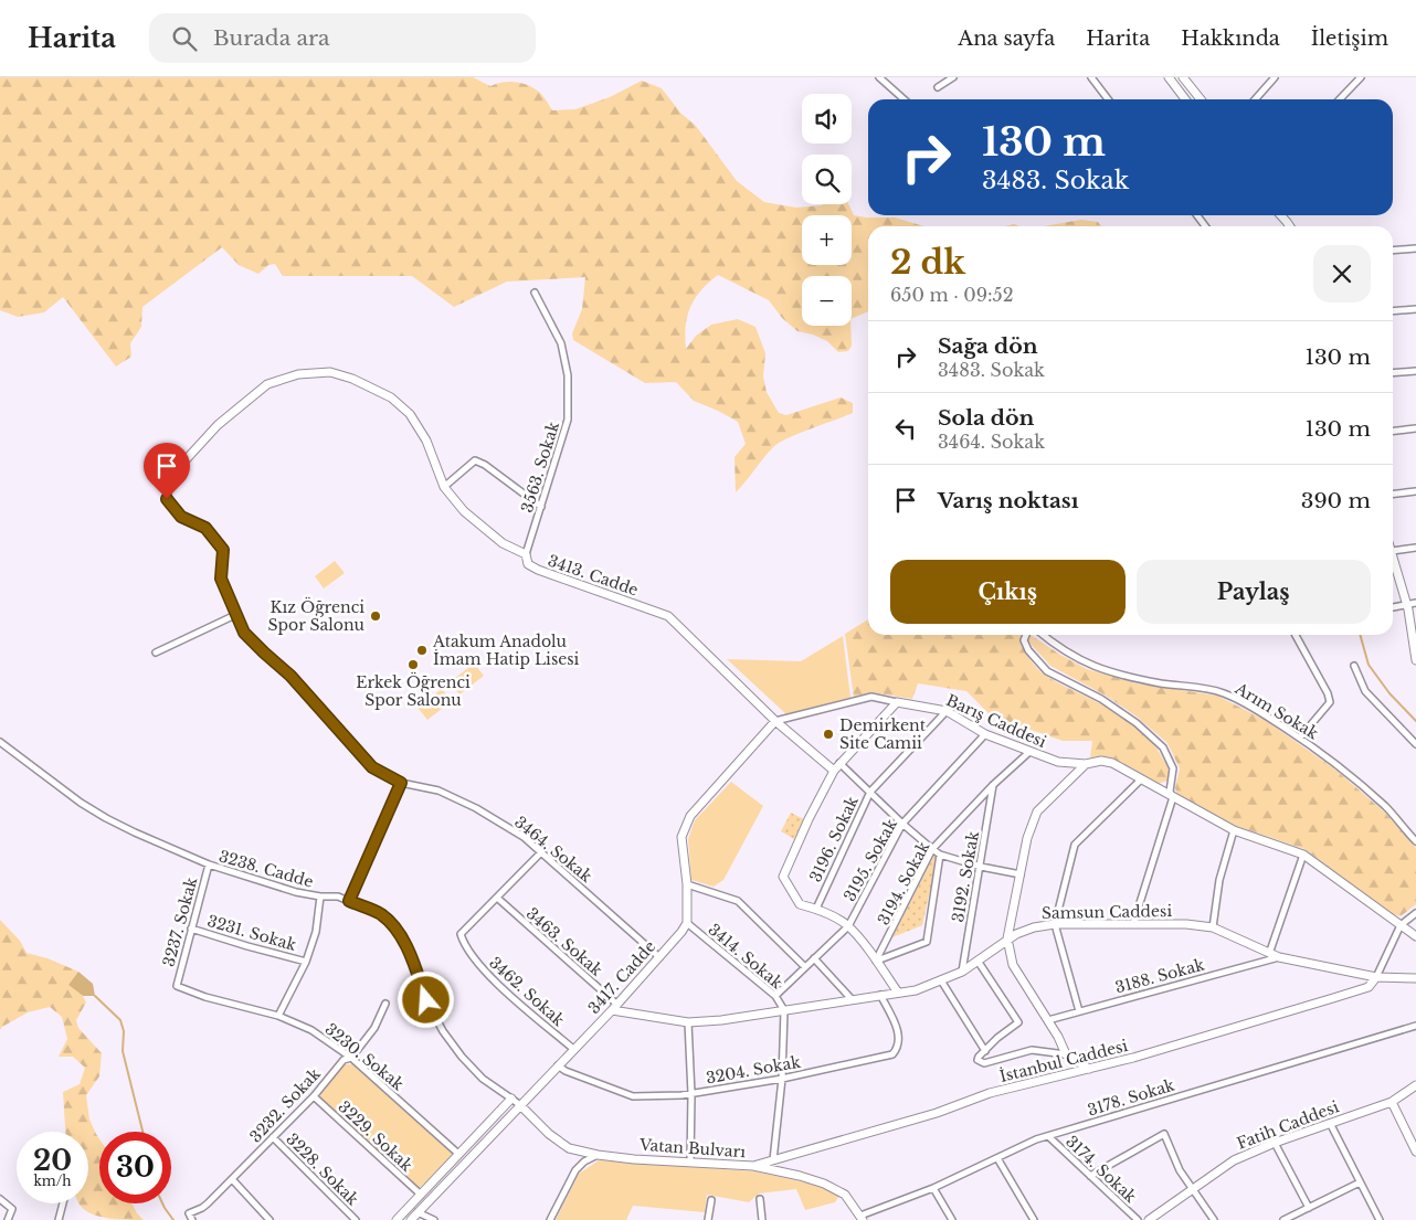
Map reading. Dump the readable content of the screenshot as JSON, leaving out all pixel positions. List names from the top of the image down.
{
  "streets": {
    "street": [
      "3563. Sokak",
      "3413. Cadde",
      "Arım Sokak",
      "Barış Caddesi",
      "3196. Sokak",
      "3464. Sokak",
      "3195. Sokak",
      "3238. Cadde",
      "3192. Sokak",
      "3194. Sokak",
      "Samsun Caddesi",
      "3237. Sokak",
      "3231. Sokak",
      "3463. Sokak",
      "3414. Sokak",
      "3188. Sokak",
      "3417. Cadde",
      "3462. Sokak",
      "3230. Sokak",
      "İstanbul Caddesi",
      "3204. Sokak",
      "3178. Sokak",
      "3232. Sokak",
      "Fatih Caddesi",
      "3229. Sokak",
      "Vatan Bulvarı",
      "3228. Sokak",
      "3174. Sokak"
    ]
  },
  "crossings": [
    ["3563. Sokak", "3413. Cadde"],
    ["3413. Cadde", "3464. Sokak"],
    ["Barış Caddesi", "3196. Sokak"],
    ["Barış Caddesi", "3195. Sokak"],
    ["Barış Caddesi", "3194. Sokak"],
    ["3464. Sokak", "3417. Cadde"],
    ["3464. Sokak", "3462. Sokak"],
    ["3195. Sokak", "3414. Sokak"],
    ["3238. Cadde", "3237. Sokak"],
    ["3238. Cadde", "3417. Cadde"],
    ["3238. Cadde", "Vatan Bulvarı"],
    ["3192. Sokak", "3194. Sokak"],
    ["3192. Sokak", "Samsun Caddesi"],
    ["Samsun Caddesi", "3463. Sokak"],
    ["Samsun Caddesi", "3414. Sokak"],
    ["Samsun Caddesi", "3188. Sokak"],
    ["Samsun Caddesi", "3417. Cadde"],
    ["Samsun Caddesi", "İstanbul Caddesi"],
    ["Samsun Caddesi", "3204. Sokak"],
    ["3237. Sokak", "3231. Sokak"],
    ["3237. Sokak", "3230. Sokak"],
    ["3463. Sokak", "3417. Cadde"],
    ["3463. Sokak", "3462. Sokak"],
    ["3414. Sokak", "3417. Cadde"],
    ["3417. Cadde", "3462. Sokak"],
    ["3417. Cadde", "3204. Sokak"],
    ["3417. Cadde", "Vatan Bulvarı"],
    ["3230. Sokak", "3232. Sokak"],
    ["İstanbul Caddesi", "Vatan Bulvarı"],
    ["3178. Sokak", "Vatan Bulvarı"],
    ["3178. Sokak", "3174. Sokak"],
    ["3232. Sokak", "3229. Sokak"],
    ["3232. Sokak", "3228. Sokak"]
  ],
  "places": [
    "Kız Öğrenci Spor Salonu",
    "Atakum Anadolu İmam Hatip Lisesi",
    "Erkek Öğrenci Spor Salonu",
    "Demirkent Site Camii"
  ],
  "page": {
    "header": "Harita",
    "search": "Burada ara",
    "nav": [
      "Ana sayfa",
      "Harita",
      "Hakkında",
      "İletişim"
    ],
    "map_buttons": ["+", "−"],
    "turn": ["130 m", "3483. Sokak"],
    "heading": ["2 dk", "650 m · 09:52"],
    "list": [
      {
        "name": "Sağa dön",
        "note": "3483. Sokak",
        "value": "130 m"
      },
      {
        "name": "Sola dön",
        "note": "3464. Sokak",
        "value": "130 m"
      },
      {
        "name": "Varış noktası",
        "value": "390 m"
      }
    ],
    "buttons": ["Çıkış", "Paylaş"],
    "speed": "20 km/h",
    "limit": "30"
  }
}
